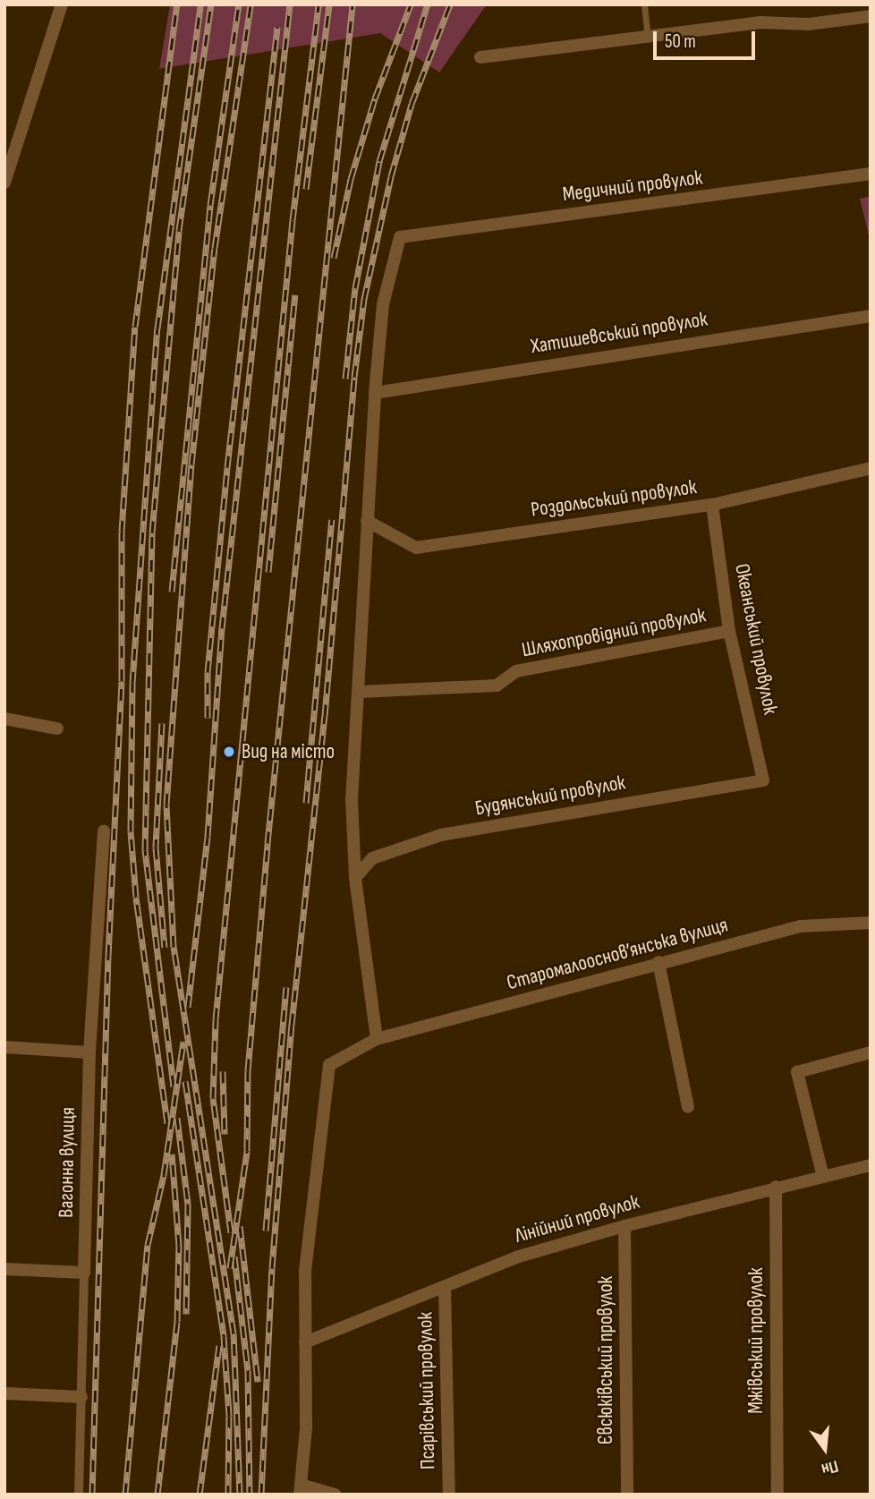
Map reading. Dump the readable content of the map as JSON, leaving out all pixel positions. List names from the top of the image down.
{
  "streets": {
    "street": [
      "Медичний провулок",
      "Хатишевський провулок",
      "Роздольський провулок",
      "Шляхопровідний провулок",
      "Океанський провулок",
      "Будянський провулок",
      "Старомалооснов’янська вулиця",
      "Вагонна вулиця",
      "Лінійний провулок",
      "Мжівський провулок",
      "Євсюківський провулок",
      "Псарівський провулок"
    ]
  },
  "crossings": [
    ["Медичний провулок", "Хатишевський провулок"],
    ["Роздольський провулок", "Океанський провулок"],
    ["Шляхопровідний провулок", "Океанський провулок"],
    ["Океанський провулок", "Будянський провулок"],
    ["Старомалооснов’янська вулиця", "Лінійний провулок"],
    ["Лінійний провулок", "Мжівський провулок"],
    ["Лінійний провулок", "Євсюківський провулок"],
    ["Лінійний провулок", "Псарівський провулок"]
  ],
  "places": ["Вид на місто"],
  "scale_bar": "50 m",
  "north": "bottom"
}
